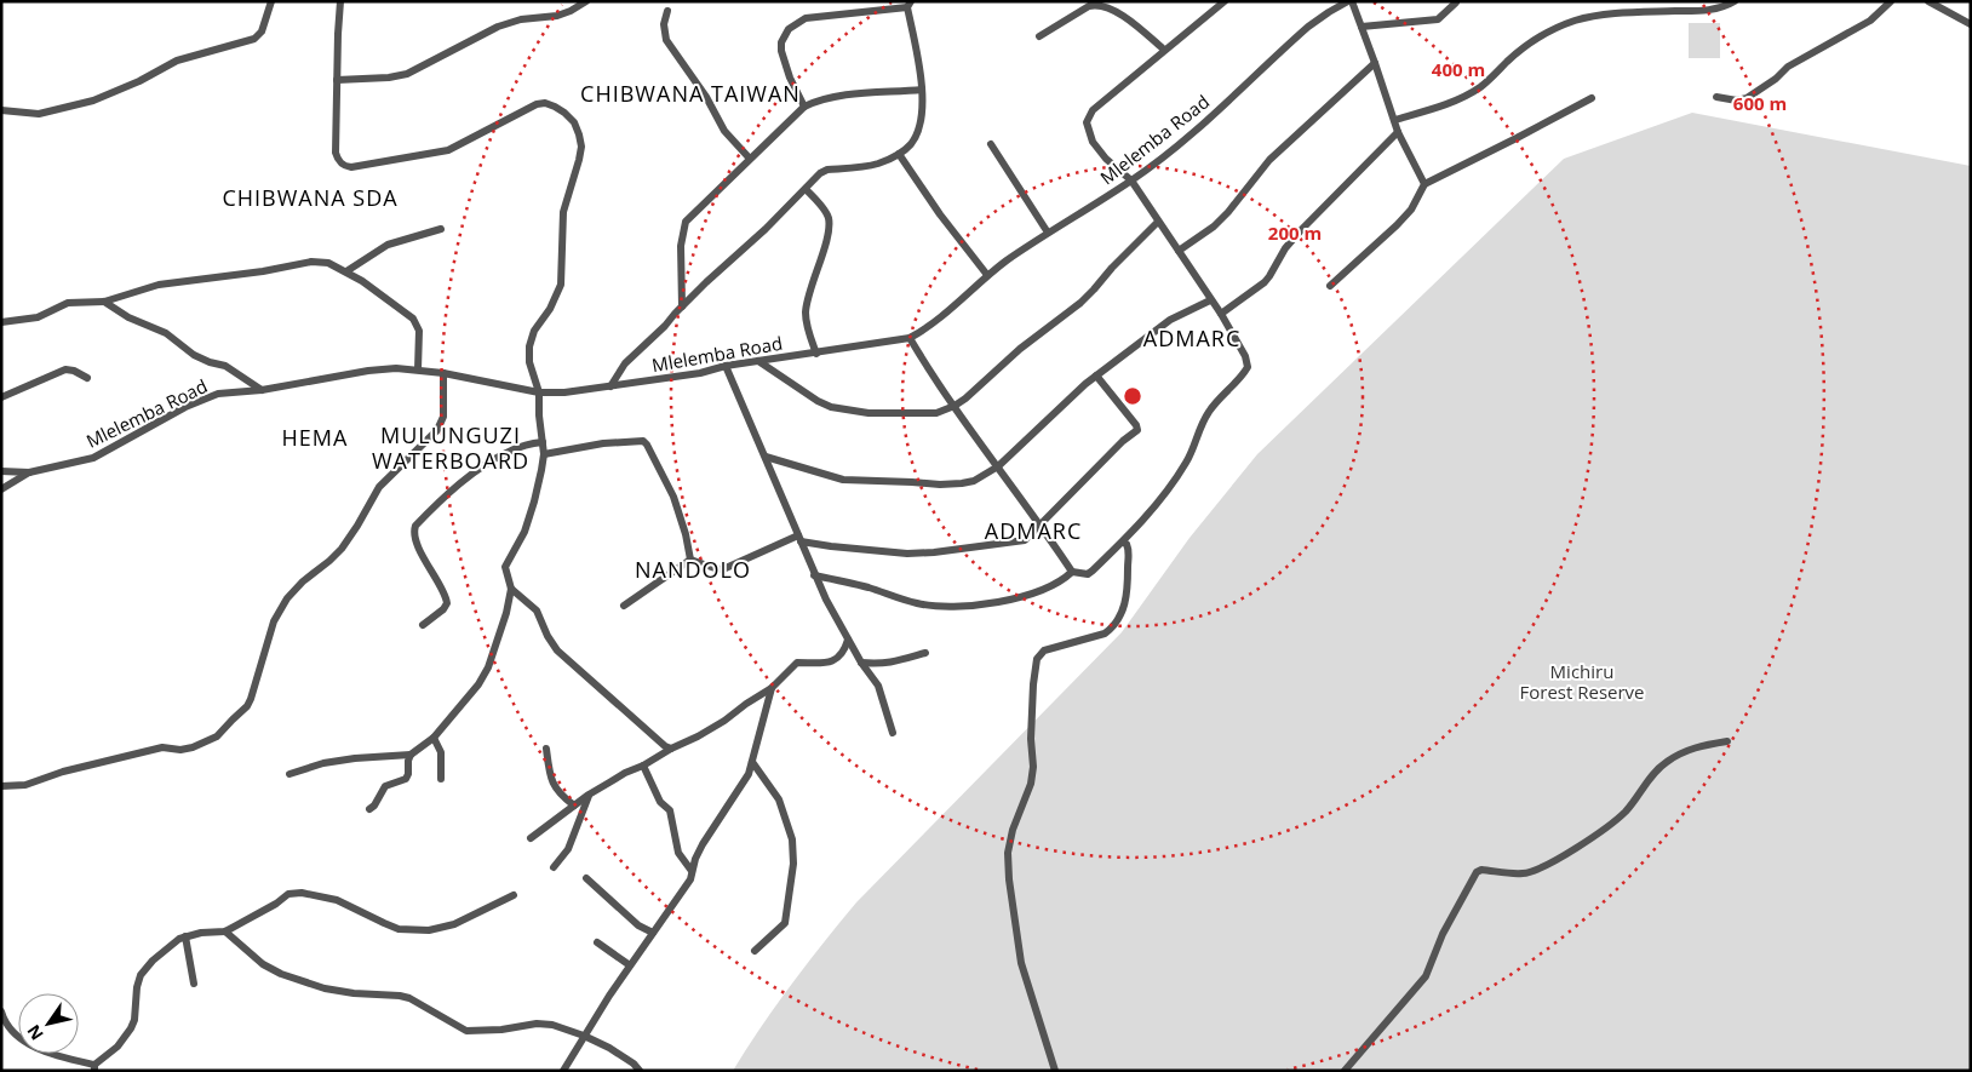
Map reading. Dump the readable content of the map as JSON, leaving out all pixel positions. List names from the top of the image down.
{
  "streets": {
    "street": ["Mlelemba Road"]
  },
  "districts": [
    "CHIBWANA TAIWAN",
    "CHIBWANA SDA",
    "ADMARC",
    "MULUNGUZI WATERBOARD",
    "HEMA",
    "ADMARC",
    "NANDOLO"
  ],
  "parks": ["Michiru Forest Reserve"],
  "north": "bottom left",
  "rings": ["400 m", "600 m", "200 m"]
}
